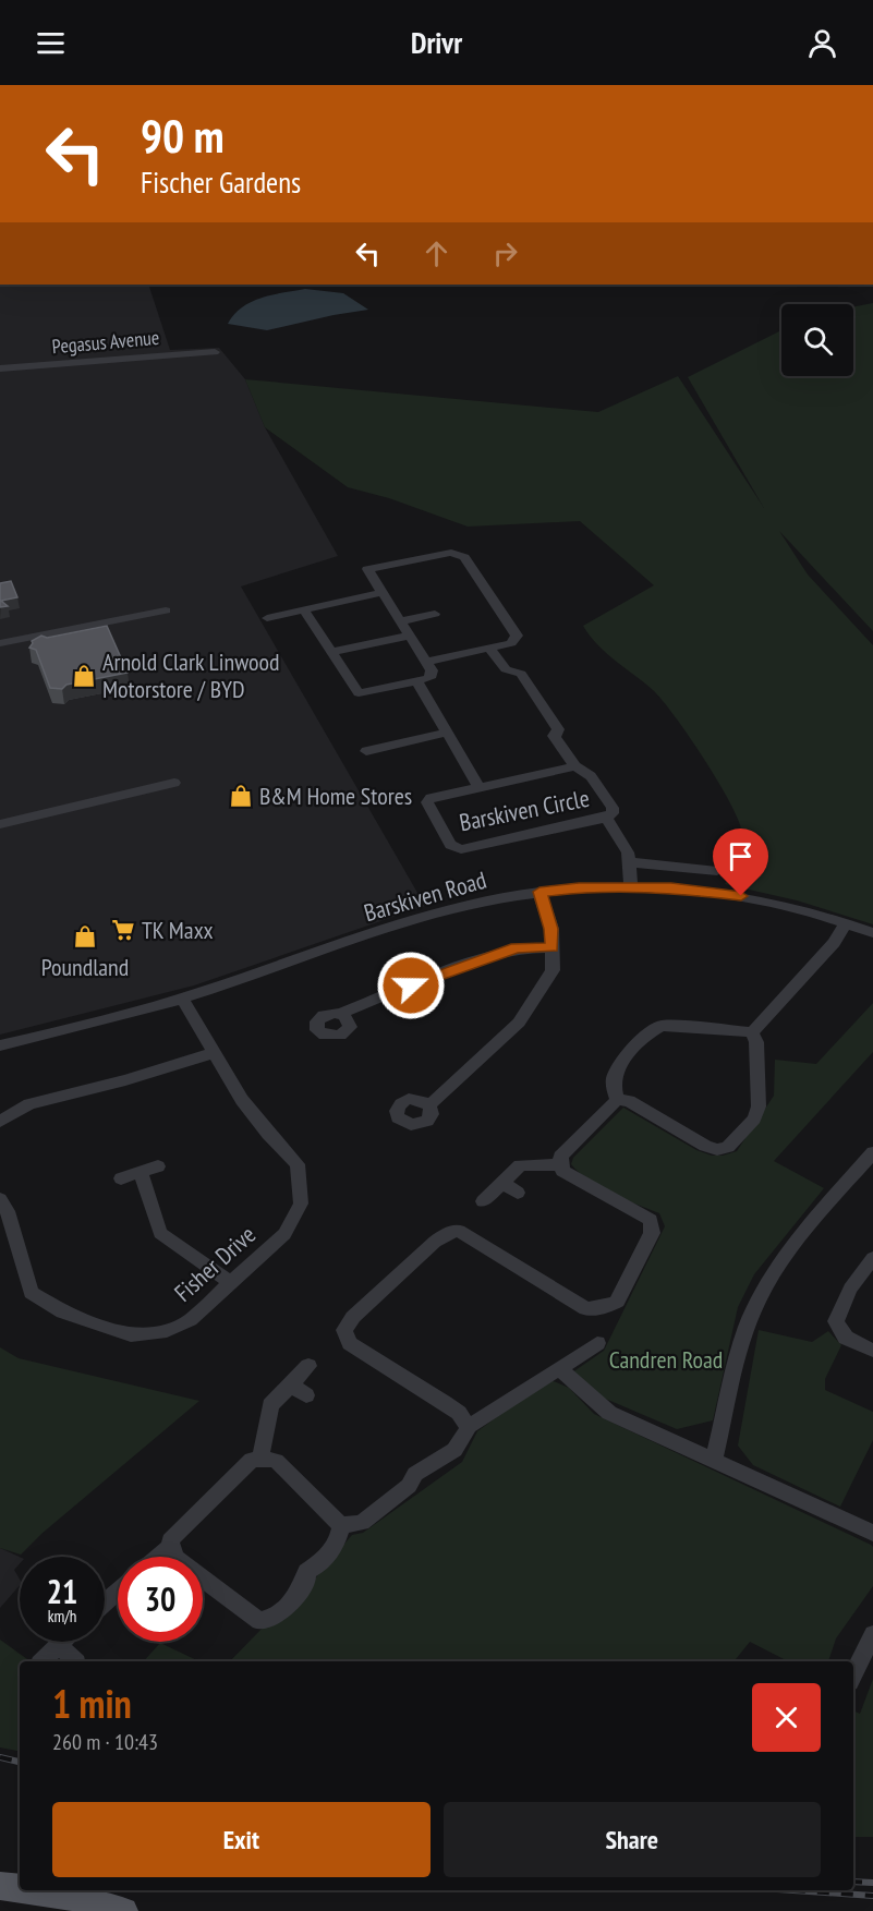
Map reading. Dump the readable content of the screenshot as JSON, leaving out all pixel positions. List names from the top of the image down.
{
  "streets": {
    "street": [
      "Pegasus Avenue",
      "Barskiven Circle",
      "Barskiven Road",
      "Fisher Drive"
    ]
  },
  "crossings": [
    ["Barskiven Circle", "Barskiven Road"],
    ["Barskiven Road", "Fisher Drive"]
  ],
  "parks": ["Candren Road"],
  "places": {
    "shop": ["Arnold Clark Linwood Motorstore / BYD", "B&M Home Stores", "Poundland"],
    "supermarket": ["TK Maxx"]
  },
  "page": {
    "header": "Drivr",
    "turn": ["90 m", "Fischer Gardens"],
    "speed": "21 km/h",
    "limit": "30",
    "heading": ["1 min", "260 m · 10:43"],
    "buttons": ["Exit", "Share"]
  }
}
